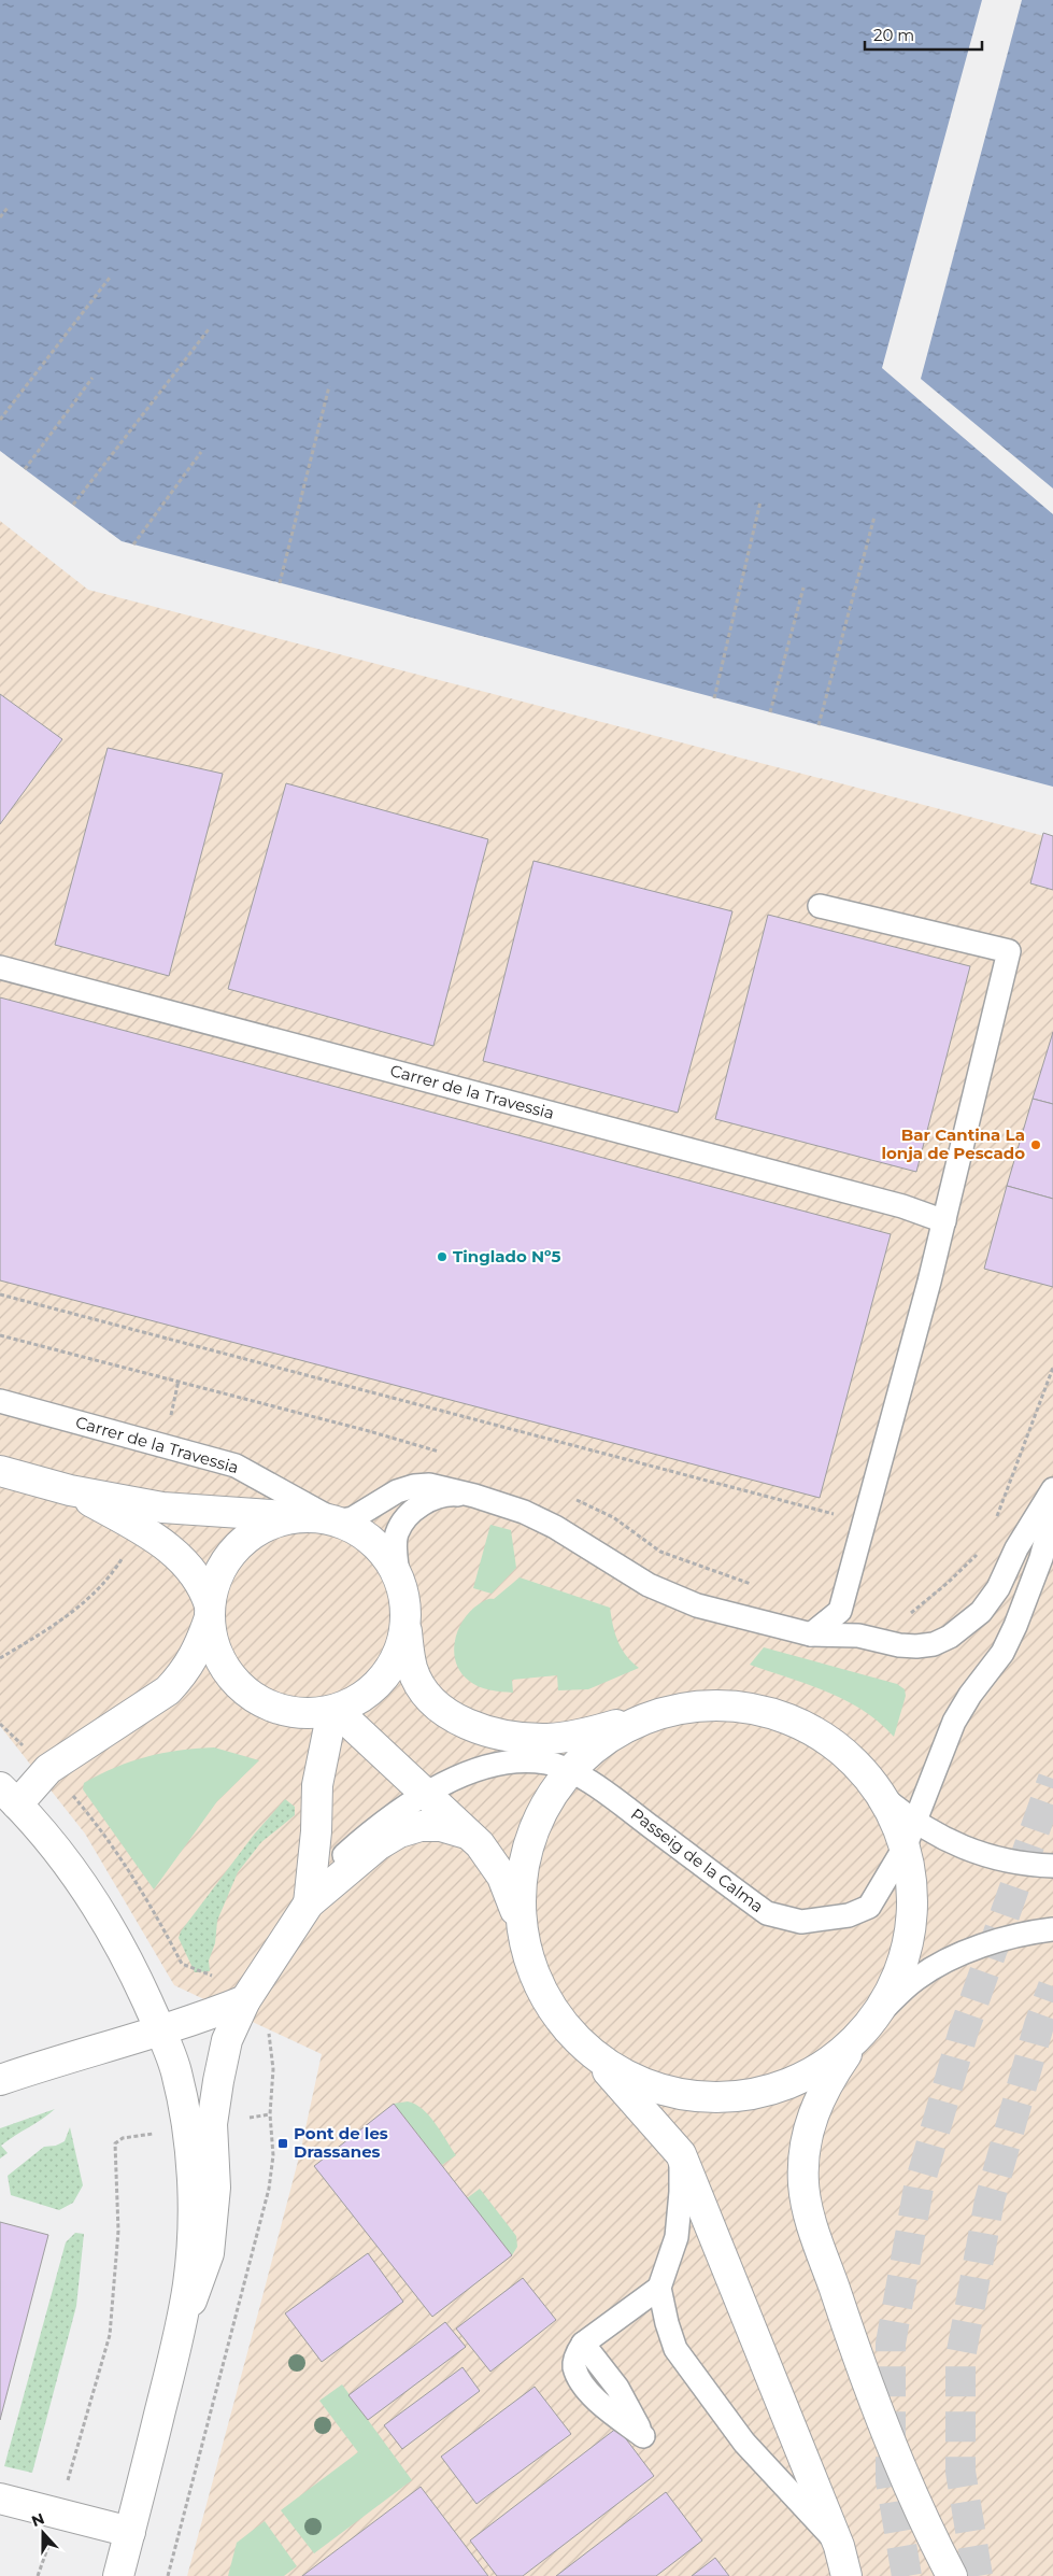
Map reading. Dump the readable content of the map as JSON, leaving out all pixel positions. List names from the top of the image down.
{
  "streets": {
    "lane": ["Carrer de la Travessia", "Passeig de la Calma"]
  },
  "places": {
    "other": ["Bar Cantina La lonja de Pescado", "Tinglado Nº5"],
    "transit": ["Pont de les Drassanes"]
  },
  "scale_bar": "20 m",
  "north": "top"
}
